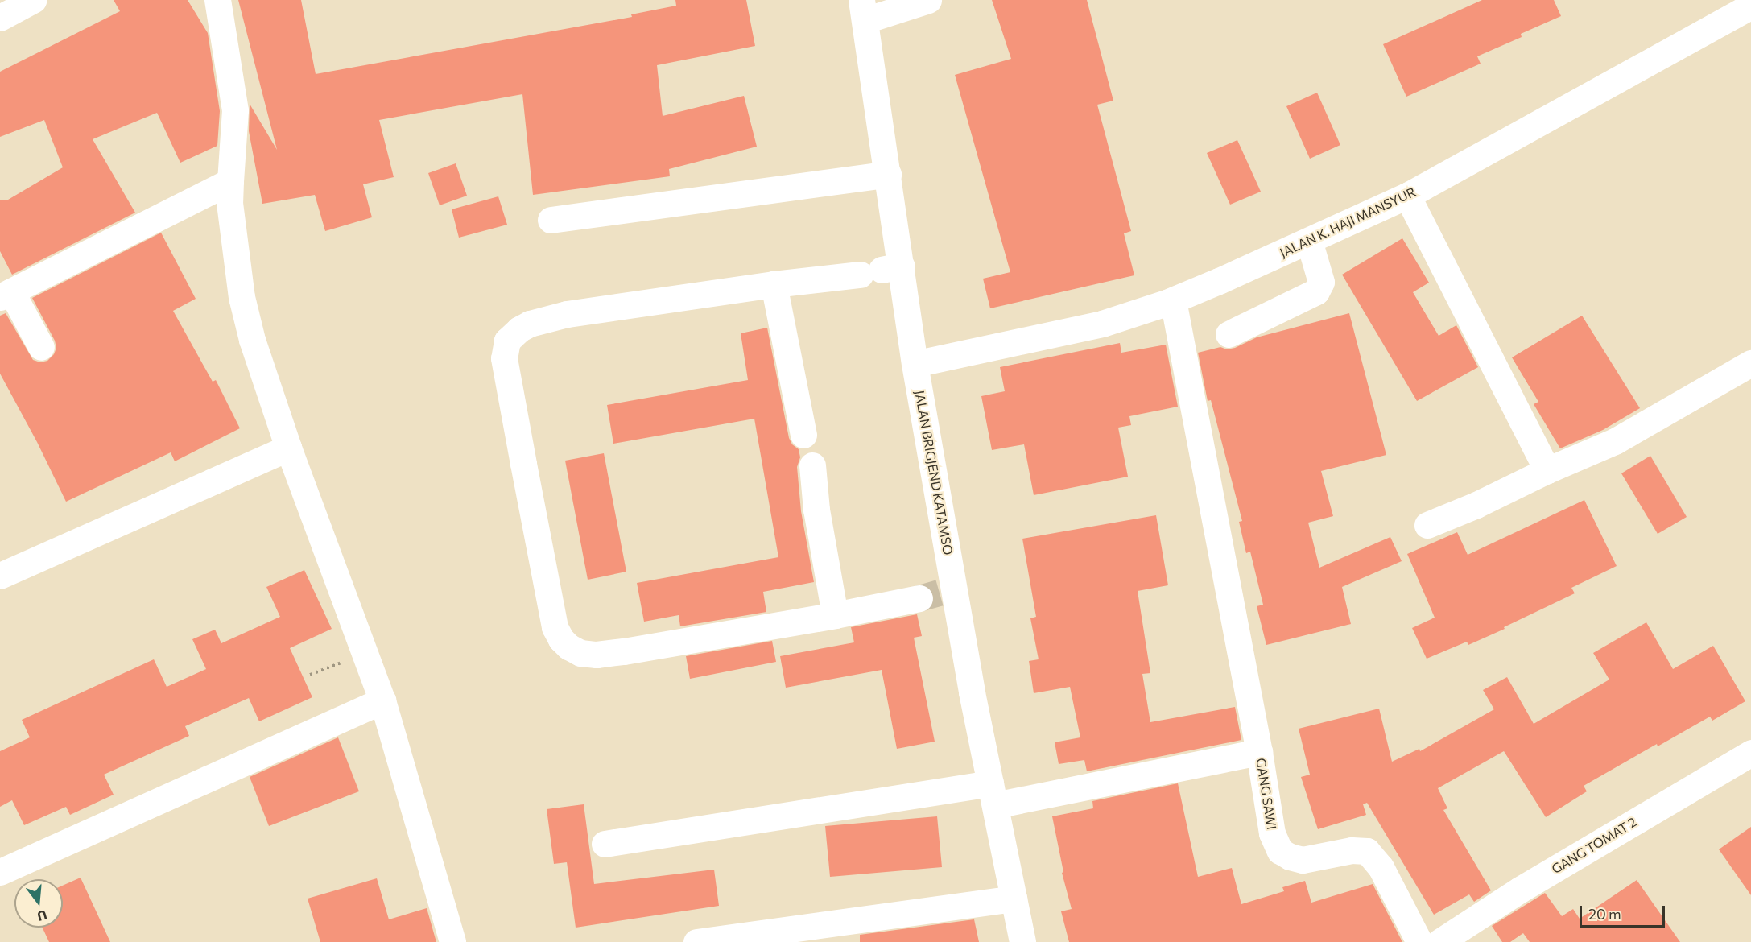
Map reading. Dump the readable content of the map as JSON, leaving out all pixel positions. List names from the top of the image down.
{
  "streets": {
    "street": [
      "JALAN K. HAJI MANSYUR",
      "JALAN BRIGJEND KATAMSO",
      "GANG SAWI",
      "GANG TOMAT 2"
    ]
  },
  "crossings": [
    ["JALAN K. HAJI MANSYUR", "JALAN BRIGJEND KATAMSO"],
    ["JALAN BRIGJEND KATAMSO", "GANG SAWI"]
  ],
  "scale_bar": "20 m",
  "north": "bottom"
}
